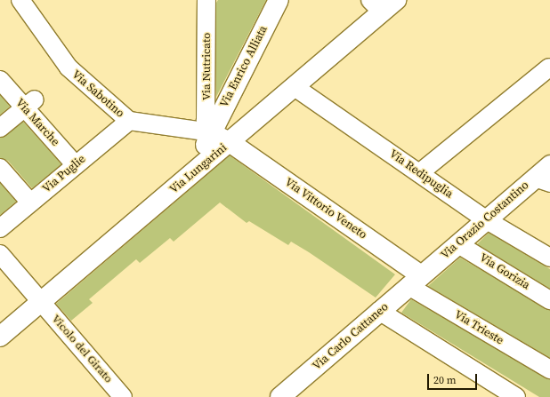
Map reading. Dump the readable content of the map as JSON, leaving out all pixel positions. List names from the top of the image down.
{
  "streets": {
    "street": [
      "Via Nutricato",
      "Via Enrico Alliata",
      "Via Sabotino",
      "Via Marche",
      "Via Lungarini",
      "Via Puglie",
      "Via Redipuglia",
      "Via Vittorio Veneto",
      "Via Orazio Costantino",
      "Via Gorizia",
      "Via Trieste",
      "Via Carlo Cattaneo",
      "Vicolo del Girato"
    ]
  },
  "crossings": [
    ["Via Nutricato", "Via Enrico Alliata"],
    ["Via Nutricato", "Via Sabotino"],
    ["Via Nutricato", "Via Vittorio Veneto"],
    ["Via Enrico Alliata", "Via Sabotino"],
    ["Via Enrico Alliata", "Via Lungarini"],
    ["Via Enrico Alliata", "Via Vittorio Veneto"],
    ["Via Sabotino", "Via Puglie"],
    ["Via Sabotino", "Via Vittorio Veneto"],
    ["Via Marche", "Via Puglie"],
    ["Via Lungarini", "Via Redipuglia"],
    ["Via Lungarini", "Via Vittorio Veneto"],
    ["Via Lungarini", "Vicolo del Girato"],
    ["Via Redipuglia", "Via Orazio Costantino"],
    ["Via Vittorio Veneto", "Via Orazio Costantino"],
    ["Via Vittorio Veneto", "Via Trieste"],
    ["Via Vittorio Veneto", "Via Carlo Cattaneo"],
    ["Via Orazio Costantino", "Via Gorizia"],
    ["Via Orazio Costantino", "Via Trieste"],
    ["Via Orazio Costantino", "Via Carlo Cattaneo"],
    ["Via Trieste", "Via Carlo Cattaneo"]
  ],
  "scale_bar": "20 m"
}
